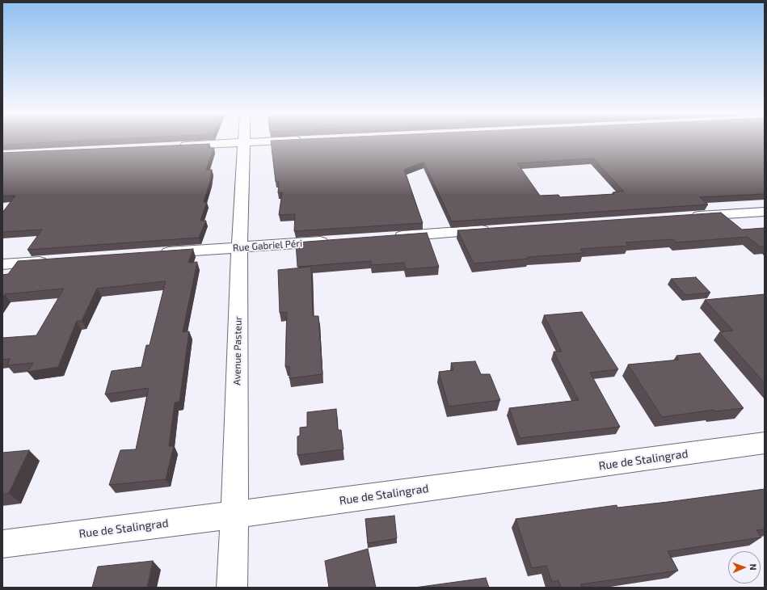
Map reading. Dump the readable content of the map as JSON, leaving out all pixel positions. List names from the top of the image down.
{
  "streets": {
    "street": ["Rue Gabriel Péri", "Avenue Pasteur", "Rue de Stalingrad"]
  },
  "crossings": [
    ["Rue Gabriel Péri", "Avenue Pasteur"],
    ["Avenue Pasteur", "Rue de Stalingrad"]
  ],
  "north": "right"
}
